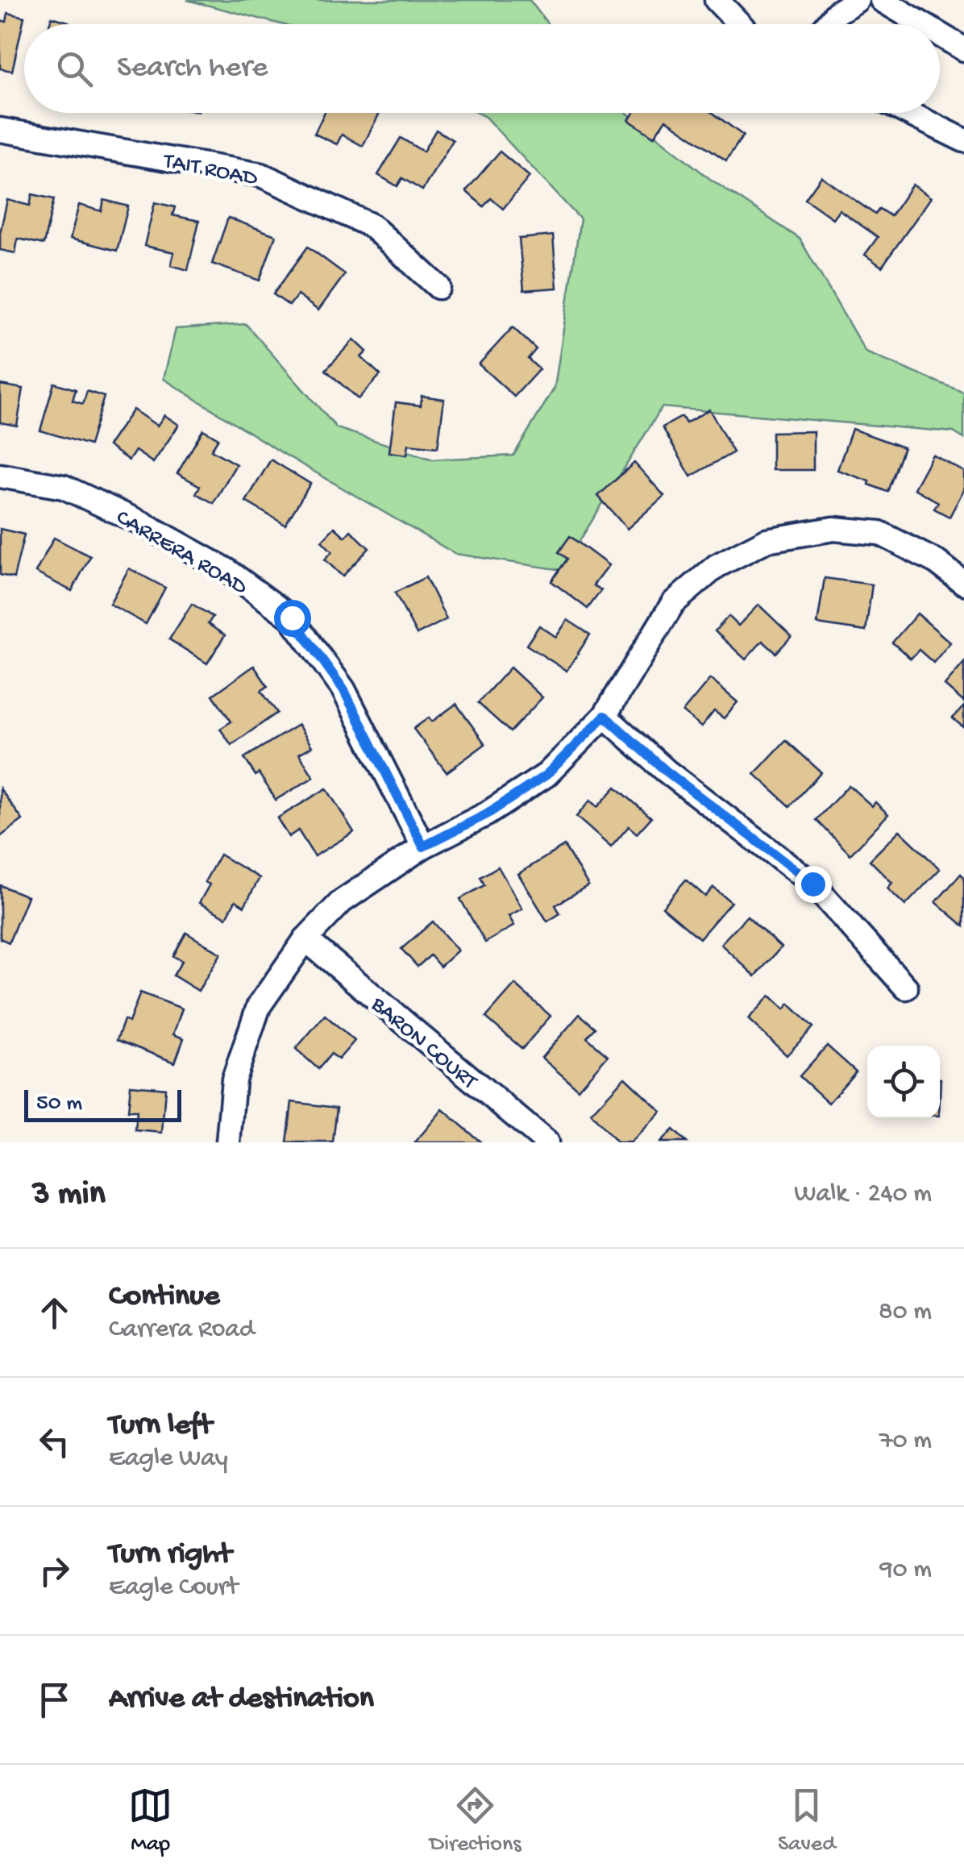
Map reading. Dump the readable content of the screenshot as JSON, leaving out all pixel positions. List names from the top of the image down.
{
  "streets": {
    "street": ["TAIT ROAD", "CARRERA ROAD", "BARON COURT"]
  },
  "scale_bar": "50 m",
  "page": {
    "search": "Search here",
    "scale": "50 m",
    "heading": ["3 min", "Walk · 240 m"],
    "list": [
      ["Continue", "Carrera Road", "80 m"],
      ["Turn left", "Eagle Way", "70 m"],
      ["Turn right", "Eagle Court", "90 m"],
      "Arrive at destination"
    ],
    "nav": ["Map", "Directions", "Saved"]
  }
}
